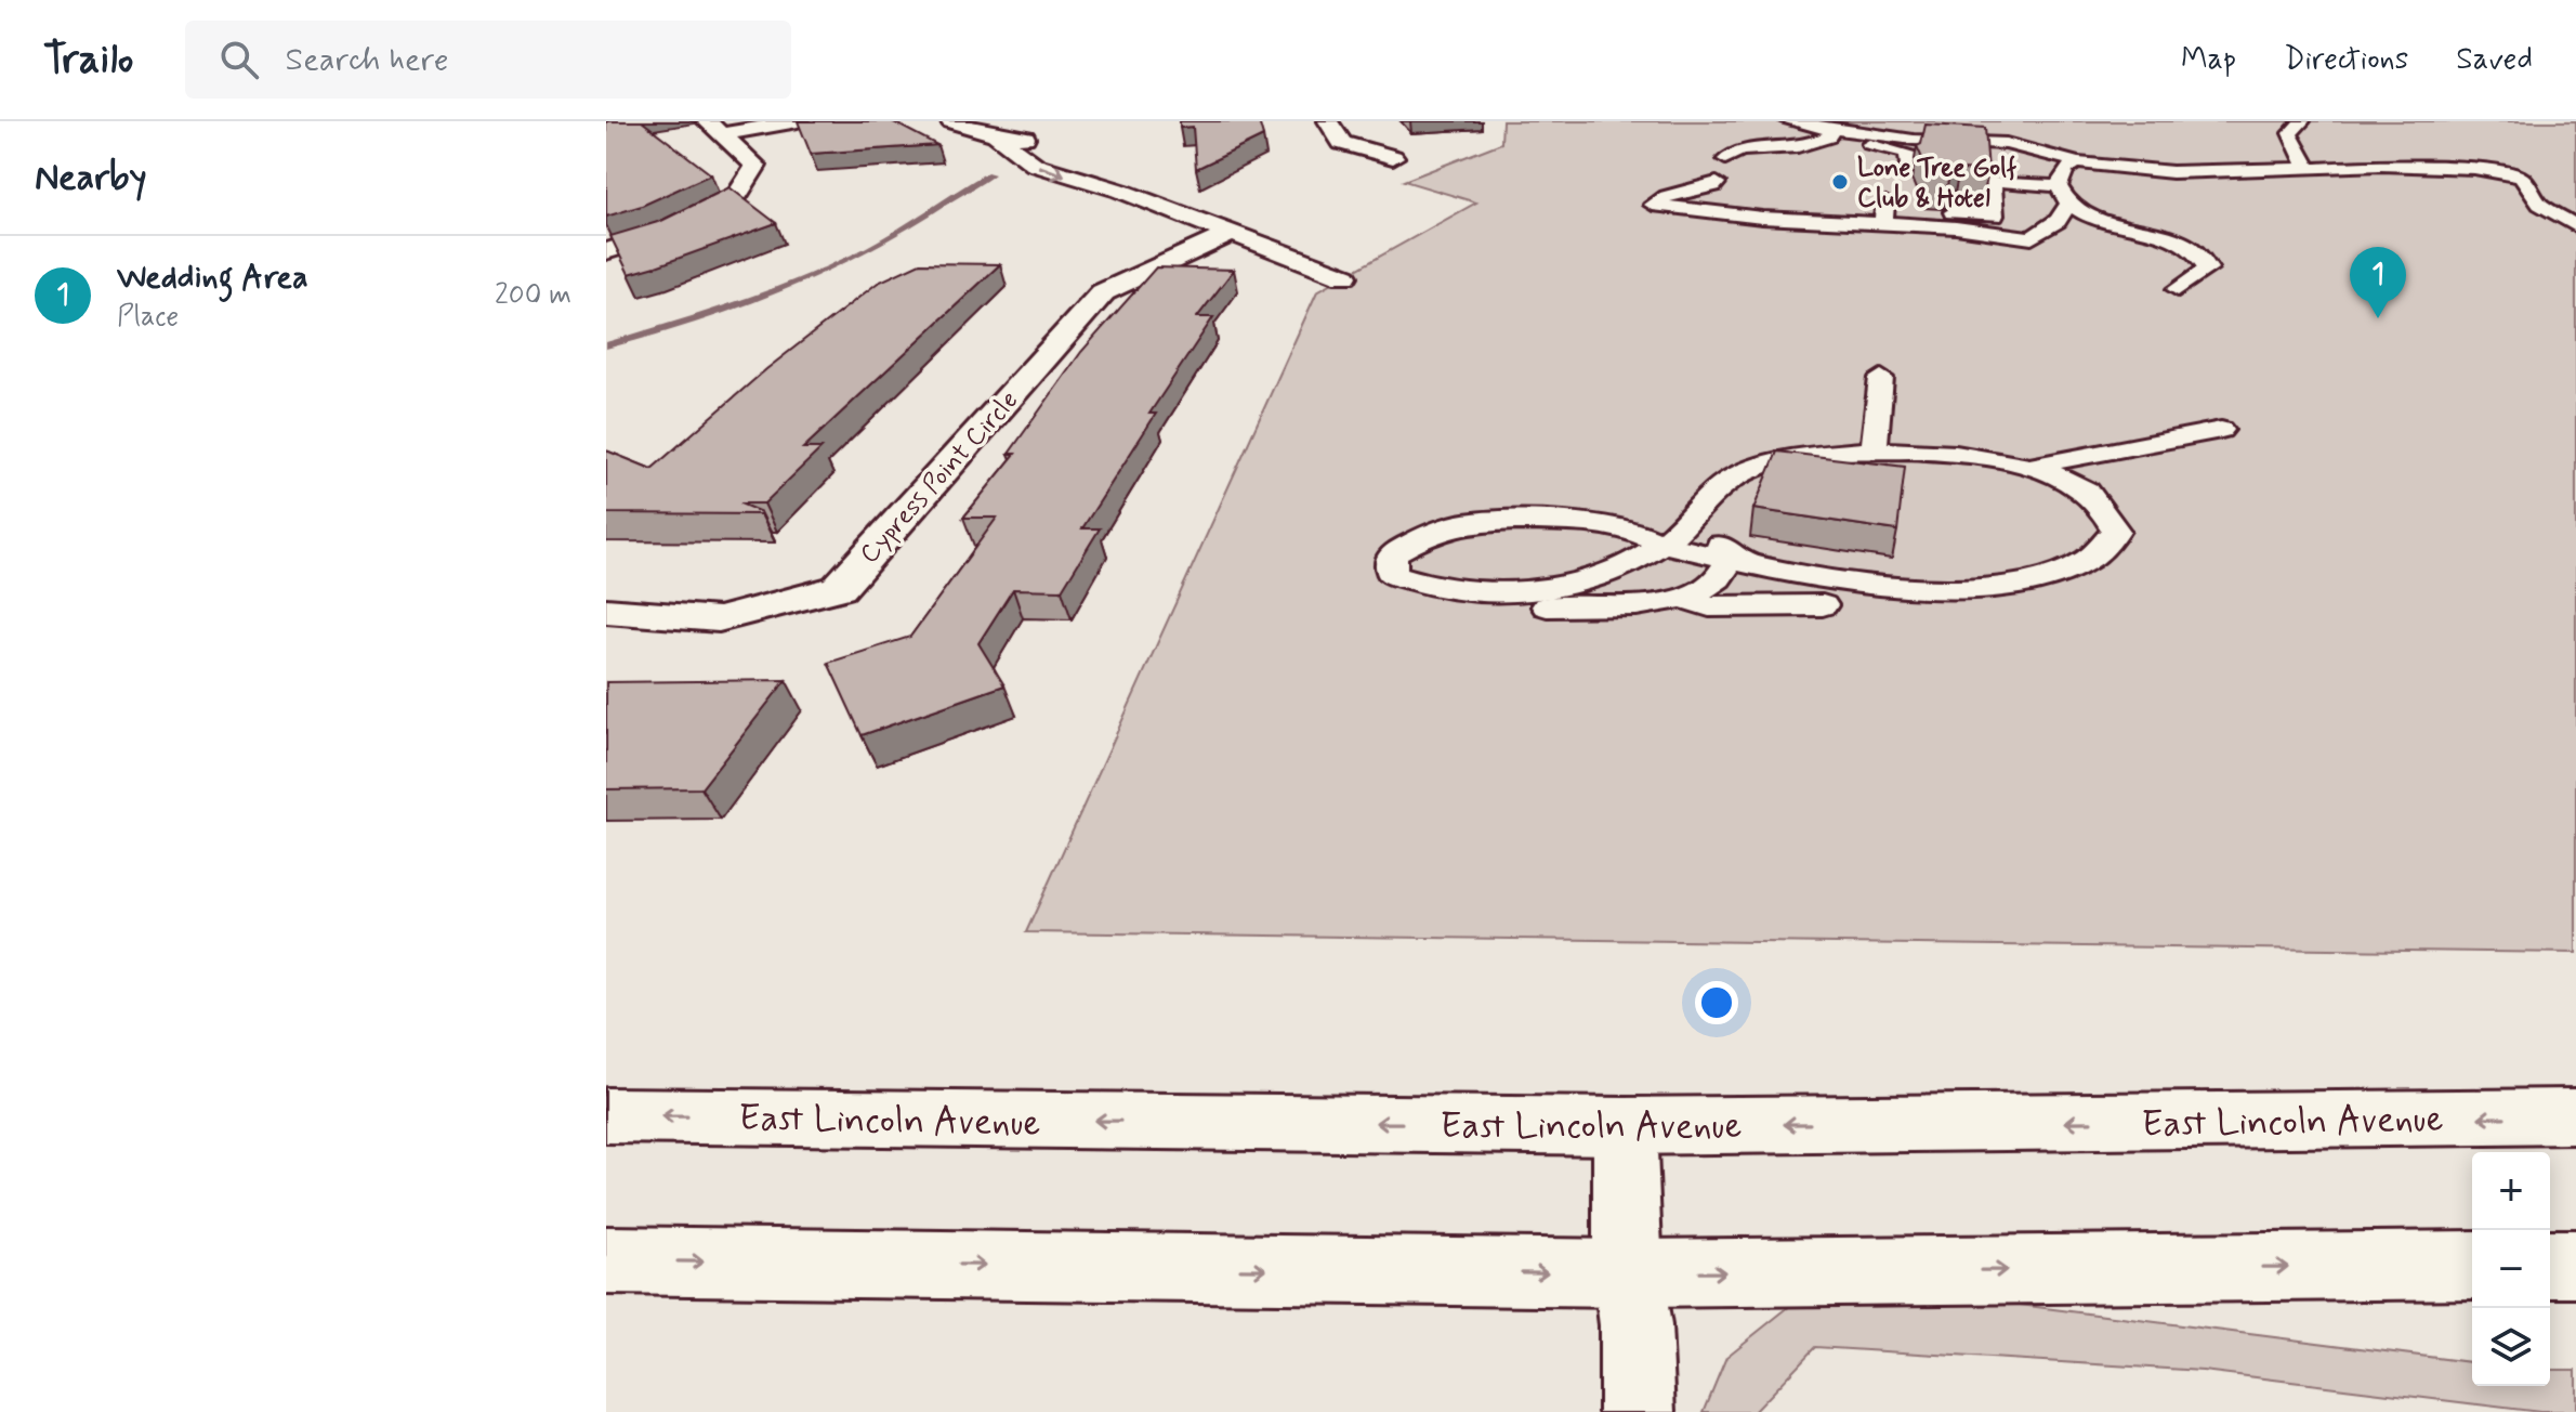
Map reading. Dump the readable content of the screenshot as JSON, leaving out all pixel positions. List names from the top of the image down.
{
  "streets": {
    "street": ["Cypress Point Circle", "East Lincoln Avenue"]
  },
  "places": ["Lone Tree Golf Club & Hotel"],
  "page": {
    "header": "Trailo",
    "search": "Search here",
    "nav": ["Map", "Directions", "Saved"],
    "heading": "Nearby",
    "list": [
      {
        "mark": "1",
        "name": "Wedding Area",
        "note": "Place",
        "value": "200 m"
      }
    ],
    "pins": "1",
    "map_buttons": ["+", "−"]
  }
}
